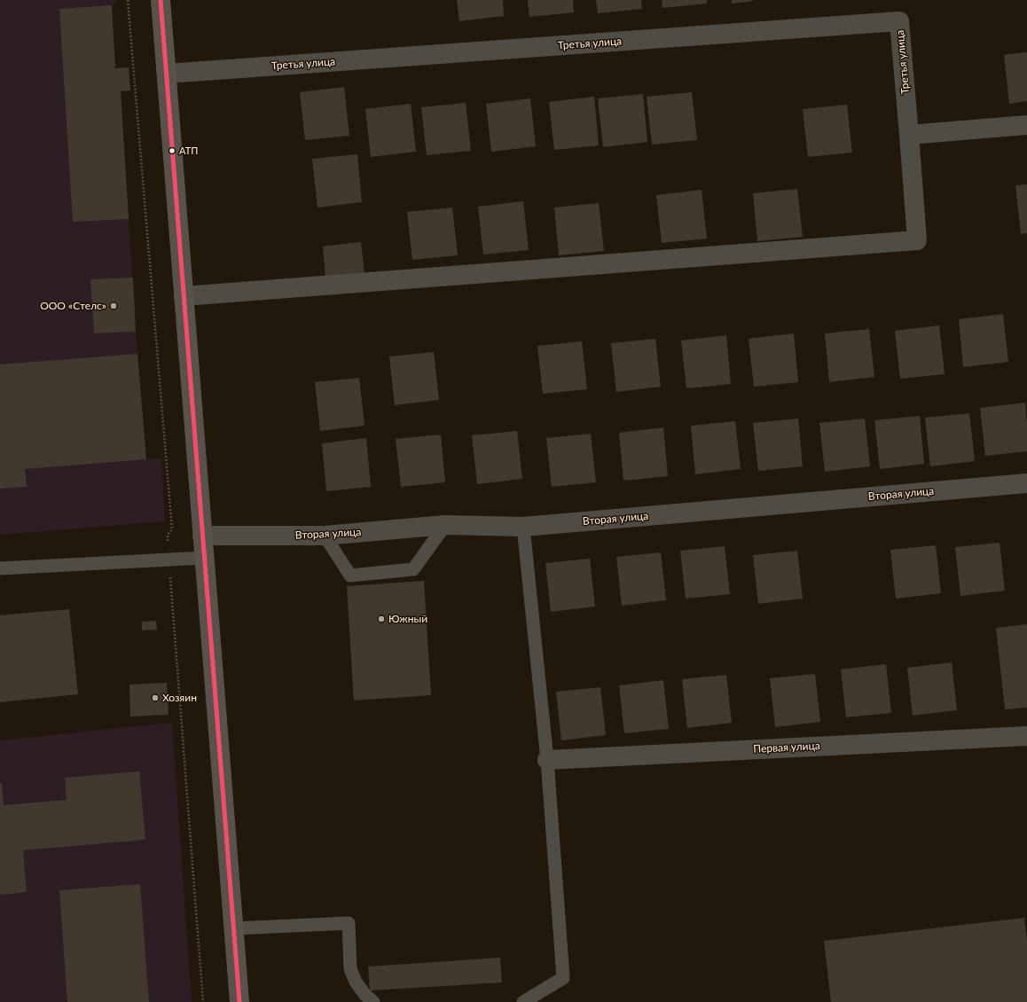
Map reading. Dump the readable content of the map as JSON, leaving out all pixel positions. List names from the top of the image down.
{
  "streets": {
    "street": ["Третья улица", "Вторая улица", "Первая улица"]
  },
  "places": [
    "АТП",
    "ООО «Стелс»",
    "Южный",
    "Хозяин"
  ]
}
